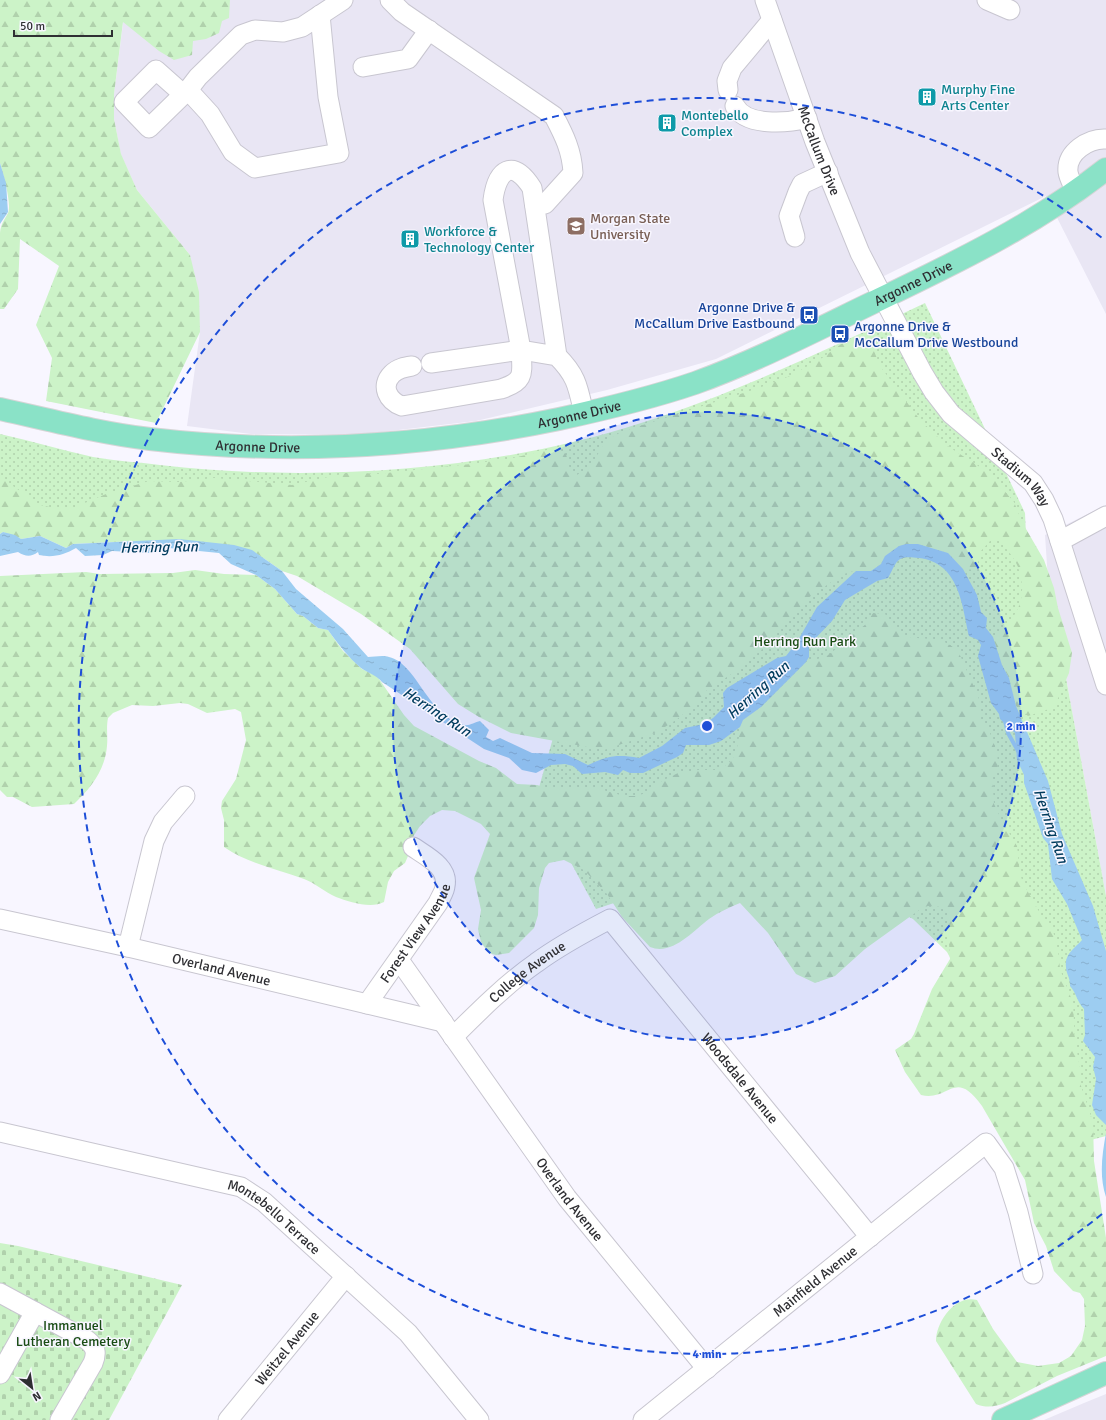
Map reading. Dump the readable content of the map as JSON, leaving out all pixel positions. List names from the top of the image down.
{
  "streets": {
    "main road": ["Argonne Drive"],
    "street": [
      "McCallum Drive",
      "Stadium Way",
      "Forest View Avenue",
      "Overland Avenue",
      "College Avenue",
      "Woodsdale Avenue",
      "Montebello Terrace",
      "Mainfield Avenue",
      "Weitzel Avenue"
    ]
  },
  "crossings": [
    ["McCallum Drive", "Argonne Drive"],
    ["McCallum Drive", "Stadium Way"],
    ["Argonne Drive", "Stadium Way"],
    ["Forest View Avenue", "Overland Avenue"],
    ["Overland Avenue", "College Avenue"],
    ["Overland Avenue", "Mainfield Avenue"],
    ["College Avenue", "Woodsdale Avenue"],
    ["Woodsdale Avenue", "Mainfield Avenue"],
    ["Montebello Terrace", "Weitzel Avenue"]
  ],
  "water": ["Herring Run"],
  "parks": ["Herring Run Park", "Immanuel Lutheran Cemetery"],
  "places": {
    "building": ["Murphy Fine Arts Center", "Montebello Complex", "Workforce & Technology Center"],
    "school or university": ["Morgan State University"],
    "bus stop": ["Argonne Drive & McCallum Drive Eastbound", "Argonne Drive & McCallum Drive Westbound"]
  },
  "scale_bar": "50 m",
  "north": "bottom right",
  "rings": ["2 min", "4 min"]
}
